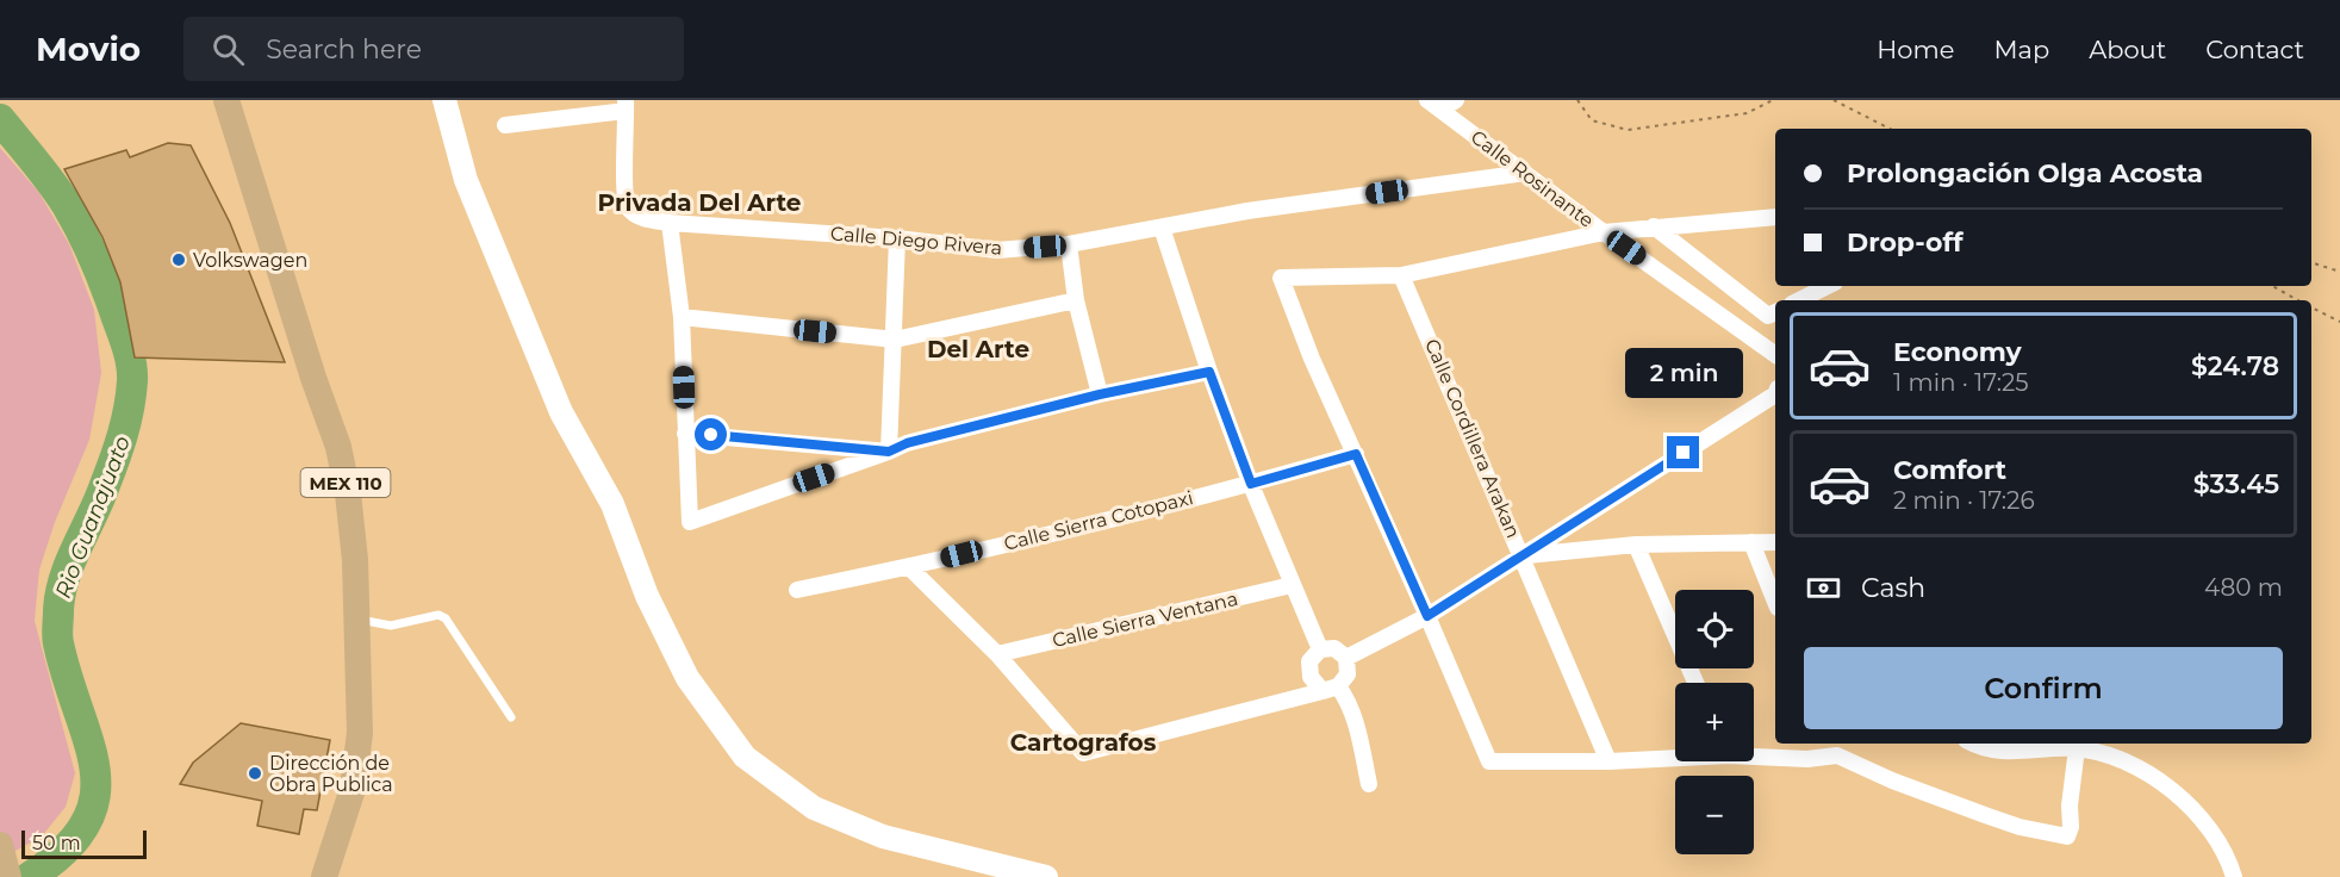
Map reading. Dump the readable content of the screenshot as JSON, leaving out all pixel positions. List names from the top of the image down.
{
  "streets": {
    "main road": ["MEX 110"],
    "street": [
      "Calle Rosinante",
      "Calle Diego Rivera",
      "Calle Cordillera Arakan",
      "Calle Sierra Cotopaxi",
      "Calle Sierra Ventana"
    ]
  },
  "crossings": [
    ["Calle Rosinante", "Calle Diego Rivera"]
  ],
  "districts": ["Privada Del Arte", "Del Arte", "Cartografos"],
  "water": ["Rio Guanajuato"],
  "places": ["Volkswagen", "Dirección de Obra Publica"],
  "scale_bar": "50 m",
  "page": {
    "header": "Movio",
    "search": "Search here",
    "nav": [
      "Home",
      "Map",
      "About",
      "Contact"
    ],
    "banner": ["Prolongación Olga Acosta", "Drop-off"],
    "list": [
      {
        "name": "Economy",
        "note": "1 min · 17:25",
        "value": "$24.78"
      },
      {
        "name": "Comfort",
        "note": "2 min · 17:26",
        "value": "$33.45"
      }
    ],
    "bubble": "2 min",
    "pay": ["Cash", "480 m"],
    "map_buttons": ["+", "−"],
    "buttons": "Confirm",
    "scale": "50 m"
  }
}
